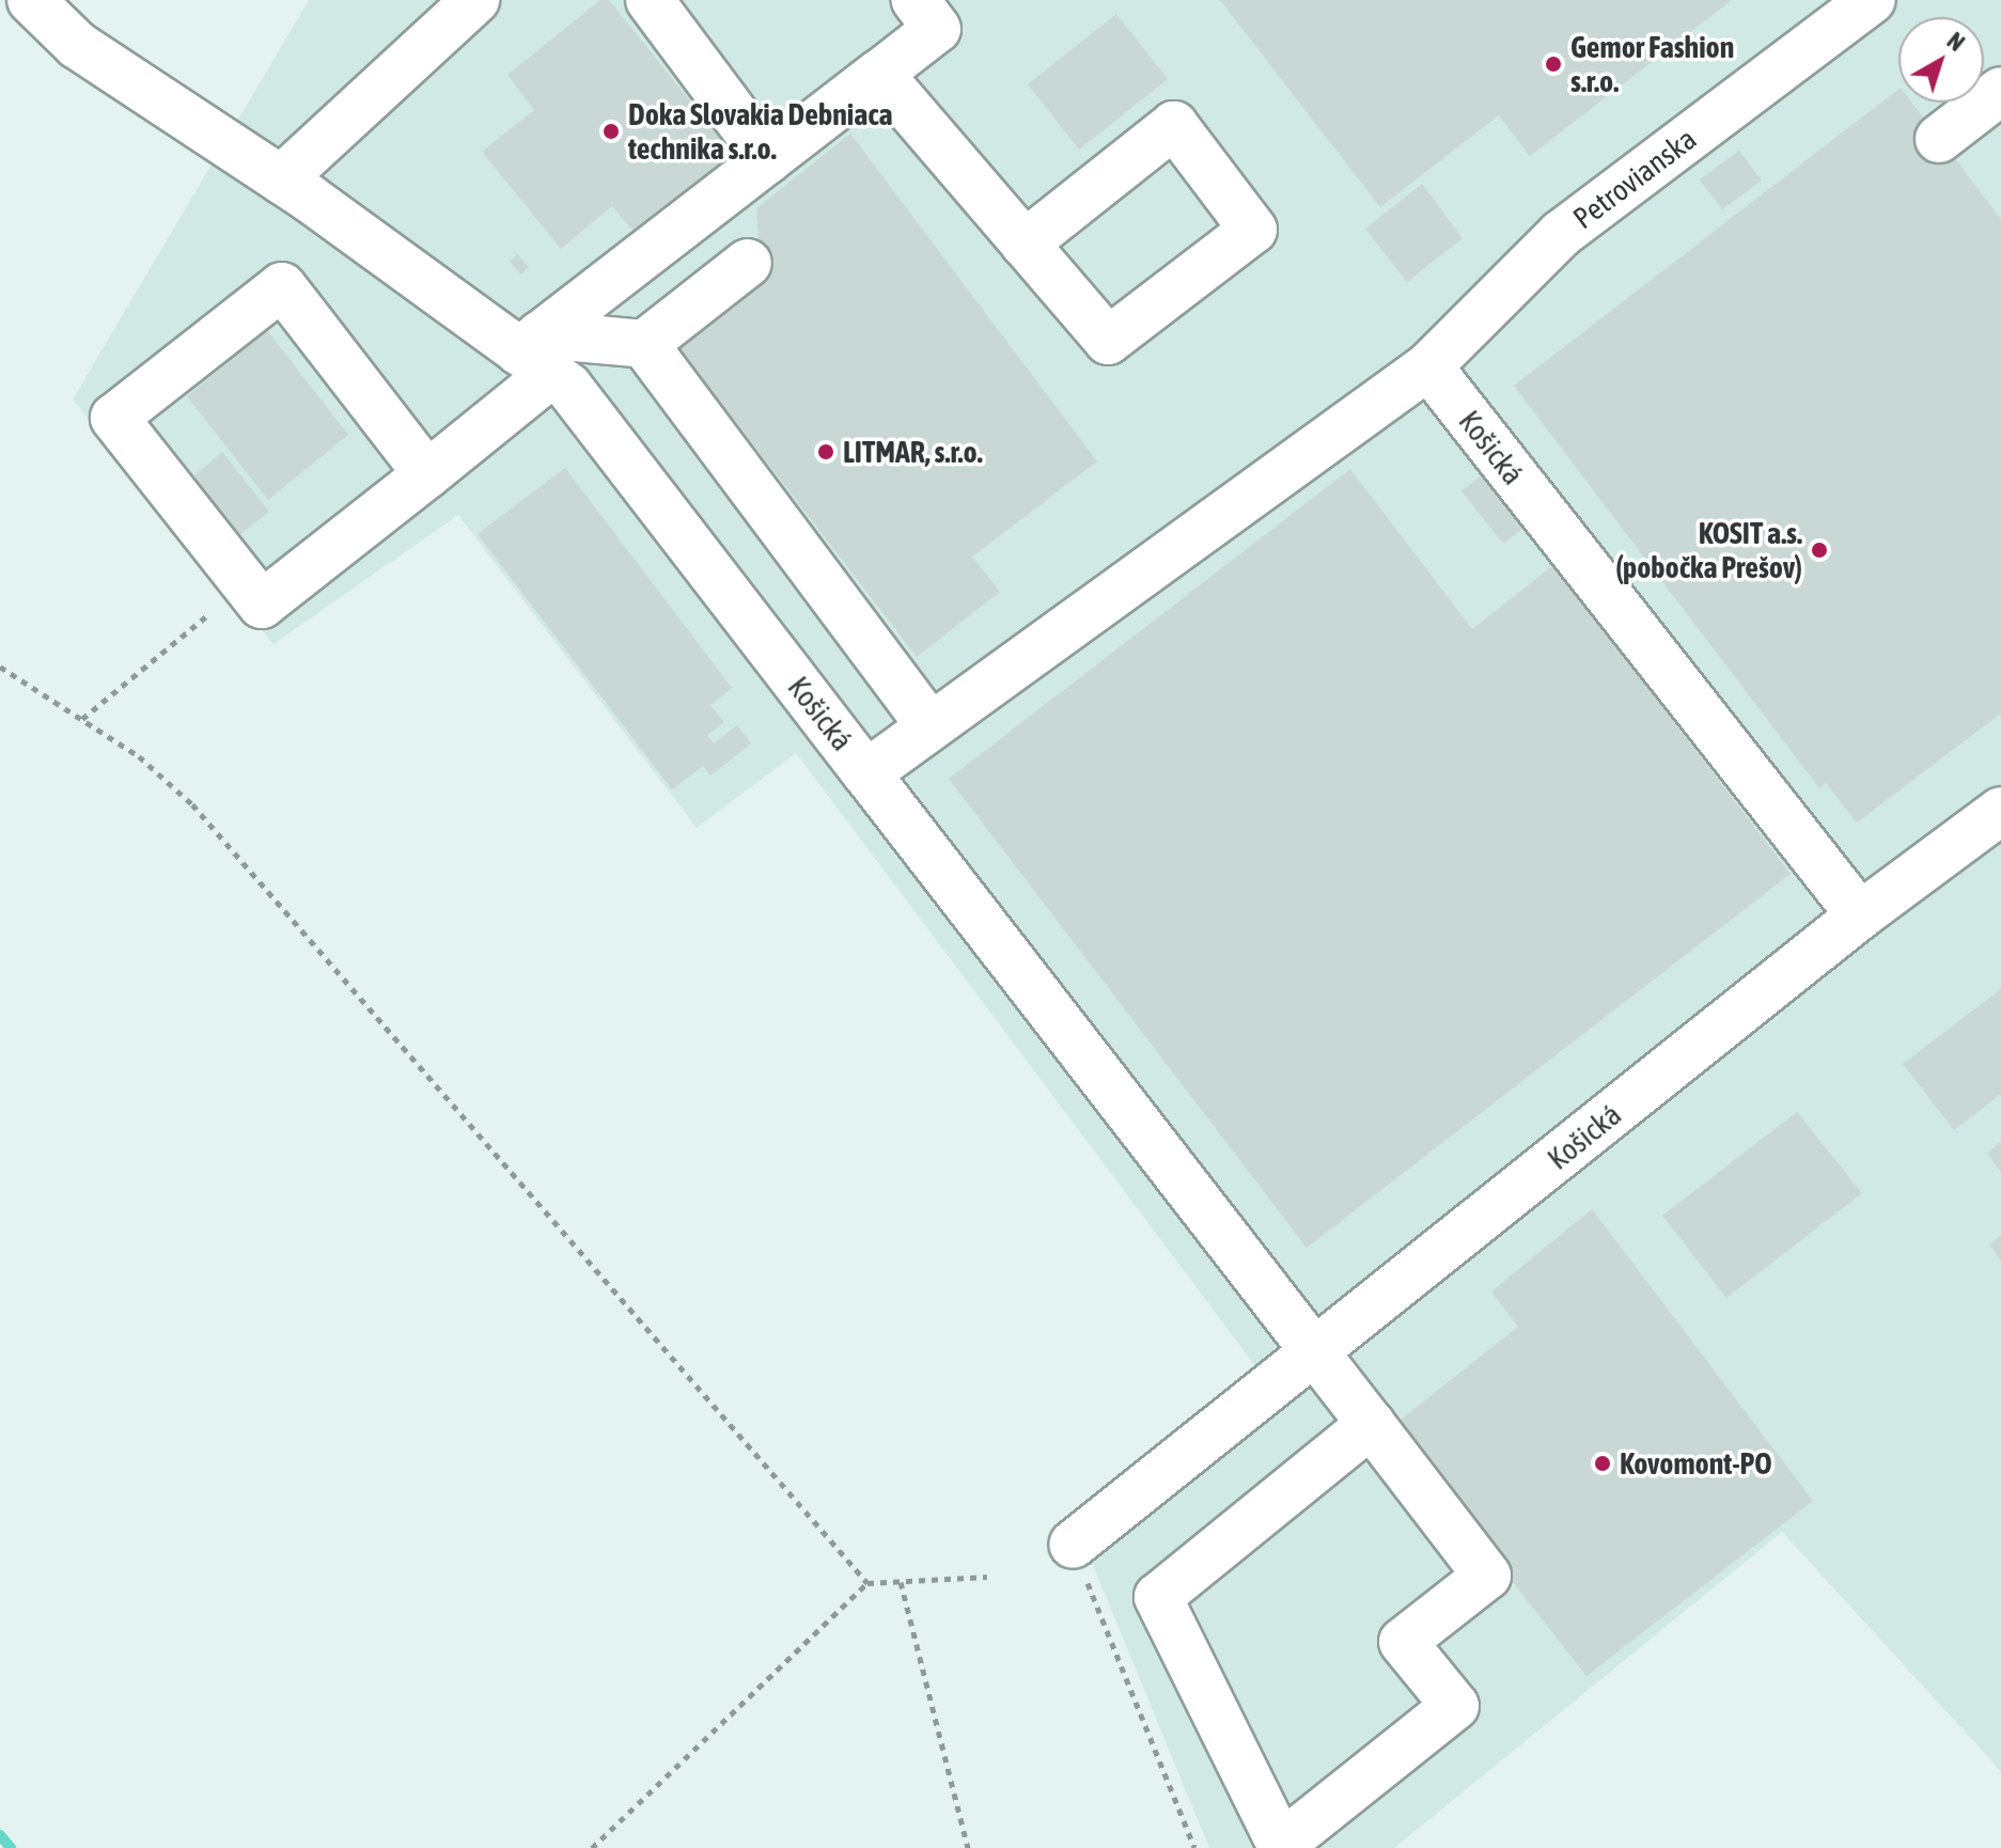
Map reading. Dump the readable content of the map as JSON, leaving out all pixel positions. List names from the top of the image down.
{
  "streets": {
    "lane": ["Petrovianska", "Košická"]
  },
  "crossings": [
    ["Petrovianska", "Košická"]
  ],
  "places": [
    "Gemor Fashion s.r.o.",
    "Doka Slovakia Debniaca technika s.r.o.",
    "LITMAR, s.r.o.",
    "KOSIT a.s. (pobočka Prešov)",
    "Kovomont-PO"
  ],
  "north": "top right"
}
